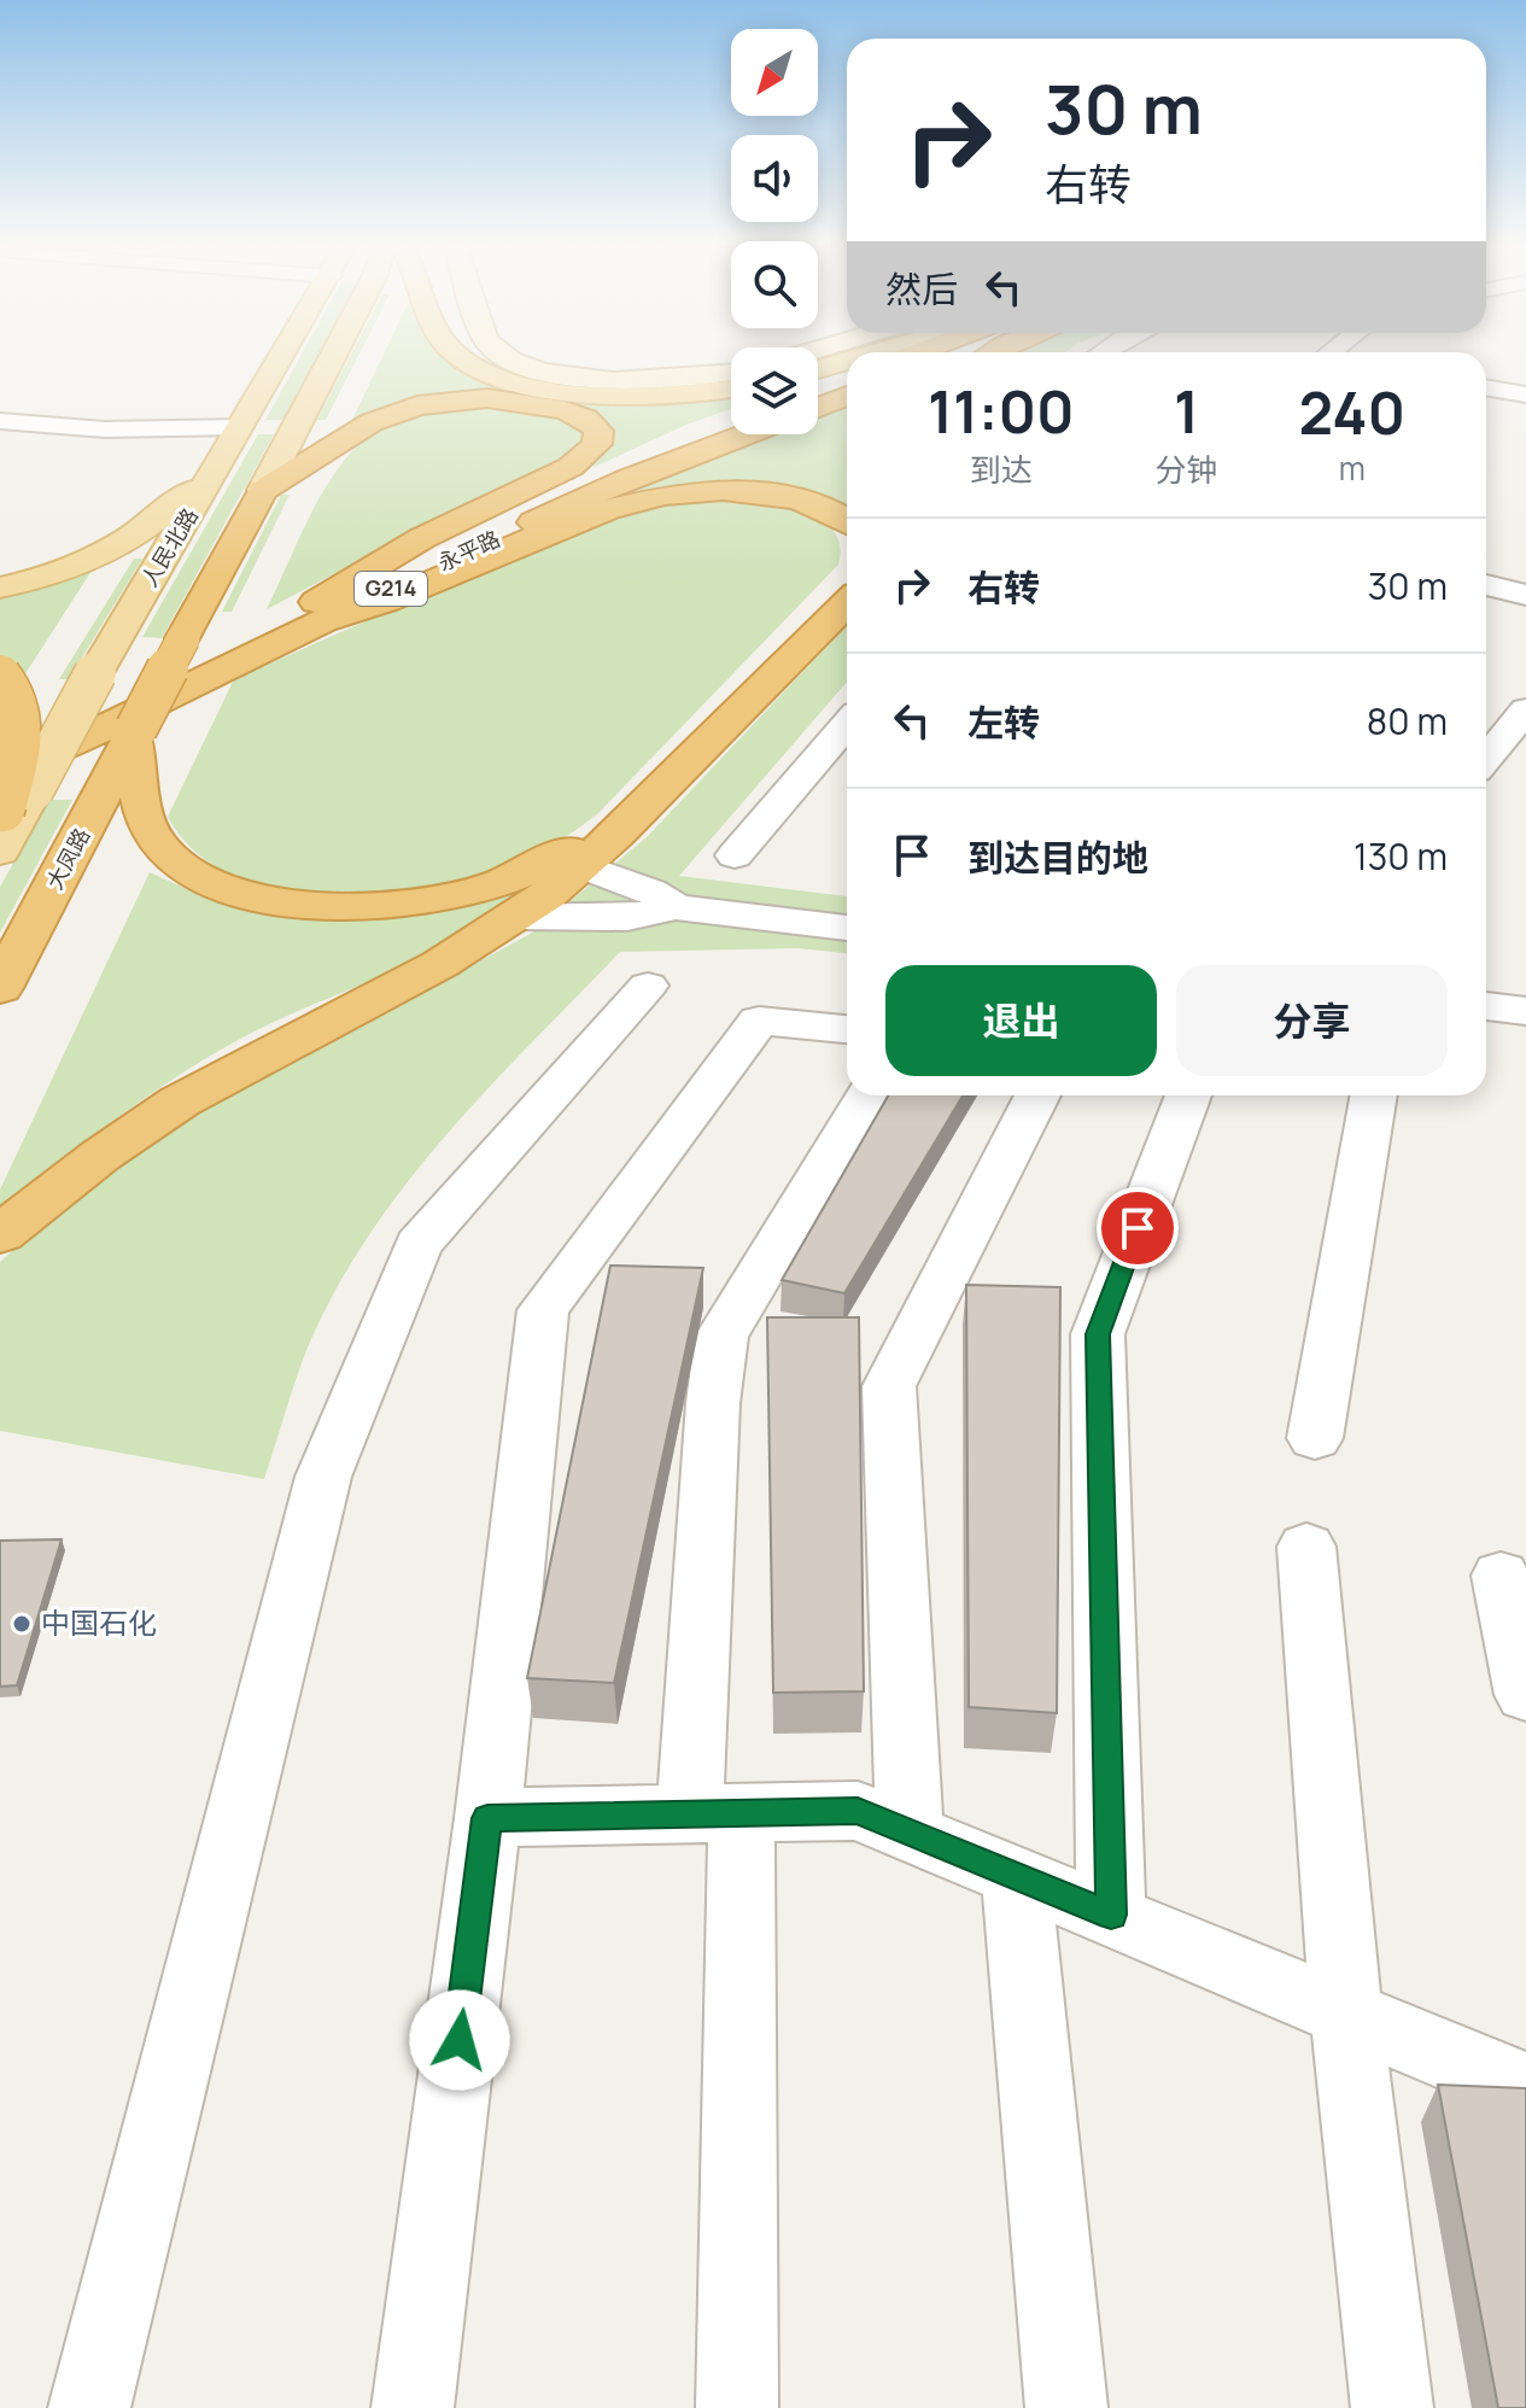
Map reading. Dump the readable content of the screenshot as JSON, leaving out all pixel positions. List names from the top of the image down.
{
  "streets": {
    "highway": ["永平路", "G214", "大凤路"],
    "main road": ["人民北路"]
  },
  "crossings": [
    ["人民北路", "永平路"]
  ],
  "places": ["中国石化"],
  "north": "bottom left",
  "page": {
    "turn": ["30 m", "右转"],
    "then": "然后",
    "eta": [
      "11:00",
      "到达",
      "1",
      "分钟",
      "240",
      "m"
    ],
    "list": [
      {
        "name": "右转",
        "value": "30 m"
      },
      {
        "name": "左转",
        "value": "80 m"
      },
      {
        "name": "到达目的地",
        "value": "130 m"
      }
    ],
    "buttons": ["退出", "分享"]
  }
}
